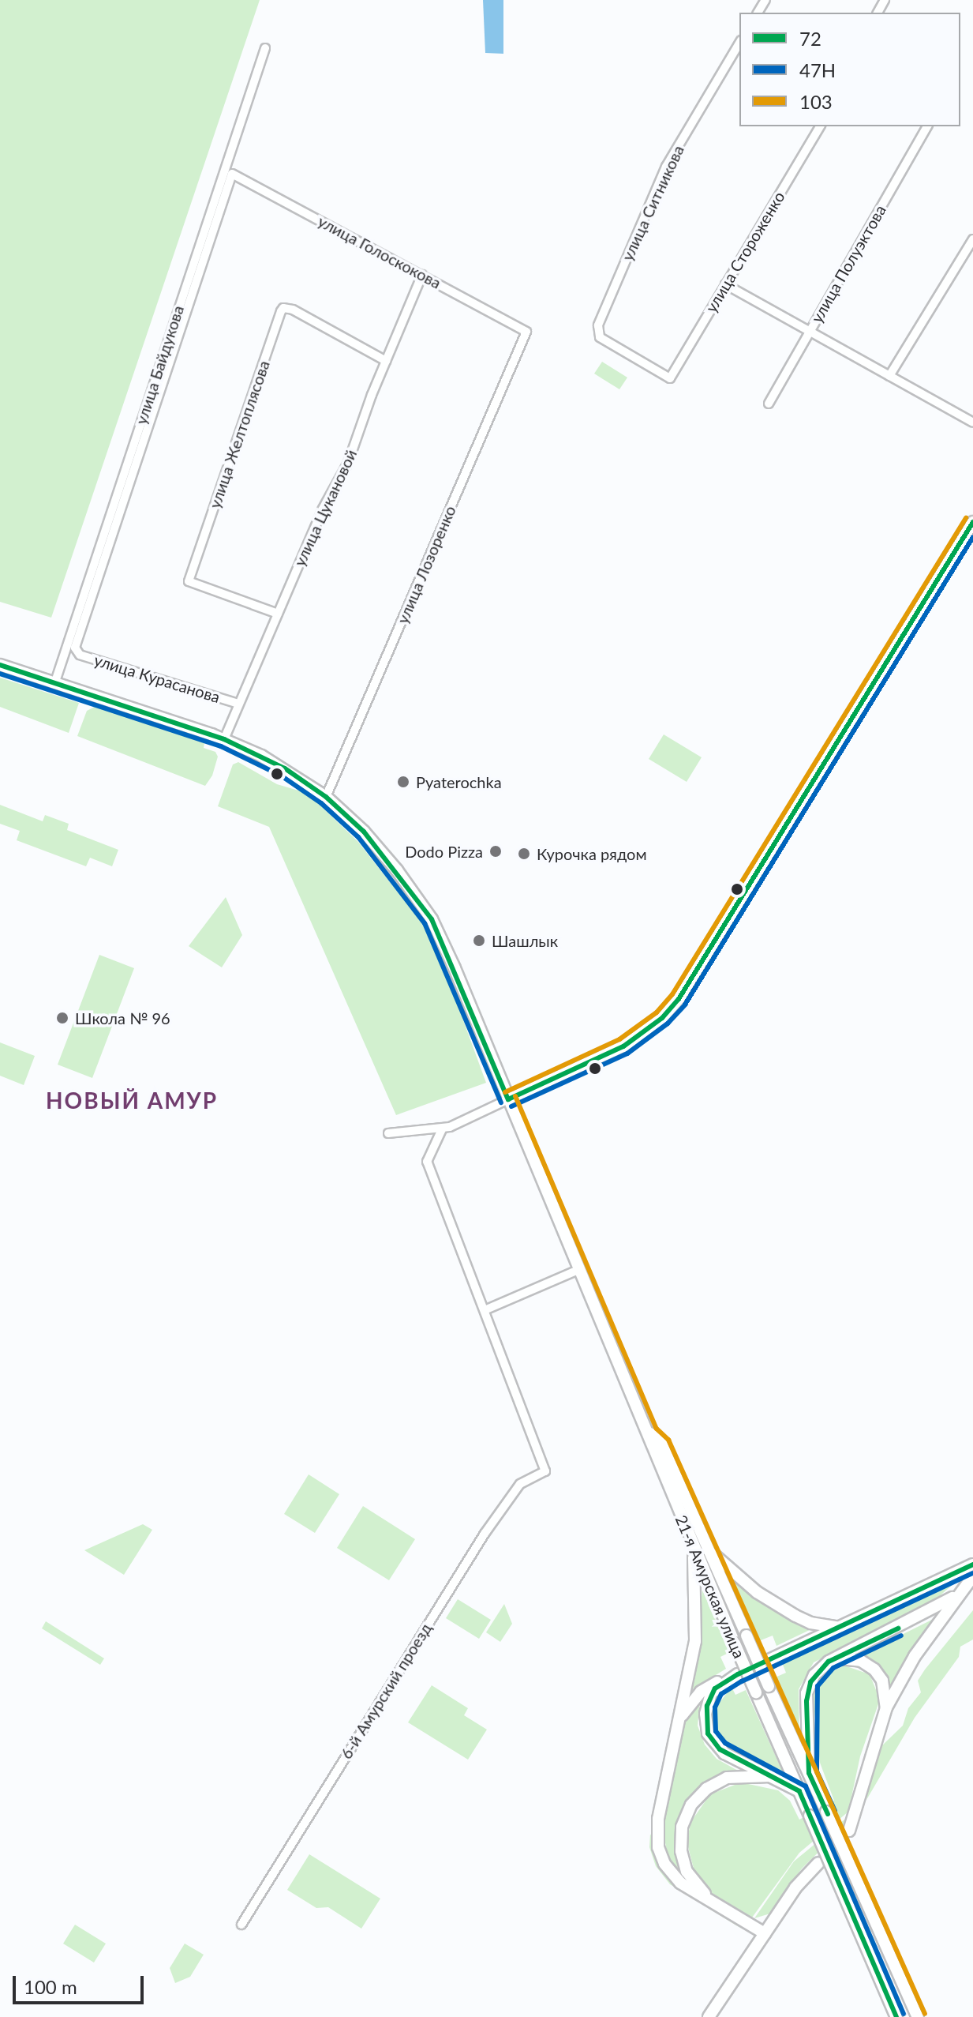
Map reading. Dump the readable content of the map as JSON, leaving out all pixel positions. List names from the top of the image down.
{
  "streets": {
    "main road": ["21-я Амурская улица"],
    "street": [
      "улица Ситникова",
      "улица Голоскокова",
      "улица Стороженко",
      "улица Полуэктова",
      "улица Байдукова",
      "улица Желтоплясова",
      "улица Цукановой",
      "улица Лозоренко",
      "улица Курасанова",
      "6-й Амурский проезд"
    ]
  },
  "crossings": [
    ["улица Ситникова", "улица Стороженко"],
    ["улица Голоскокова", "улица Байдукова"],
    ["улица Голоскокова", "улица Цукановой"],
    ["улица Голоскокова", "улица Лозоренко"],
    ["улица Байдукова", "улица Курасанова"],
    ["улица Байдукова", "21-я Амурская улица"],
    ["улица Желтоплясова", "улица Цукановой"],
    ["улица Цукановой", "улица Курасанова"],
    ["улица Цукановой", "21-я Амурская улица"],
    ["улица Лозоренко", "21-я Амурская улица"]
  ],
  "districts": ["НОВЫЙ АМУР"],
  "places": [
    "Pyaterochka",
    "Dodo Pizza",
    "Курочка рядом",
    "Шашлык",
    "Школа № 96"
  ],
  "lines": ["transit line 103", "transit line 72", "transit line 47Н"],
  "legend": ["72", "47Н", "103"],
  "scale_bar": "100 m"
}
